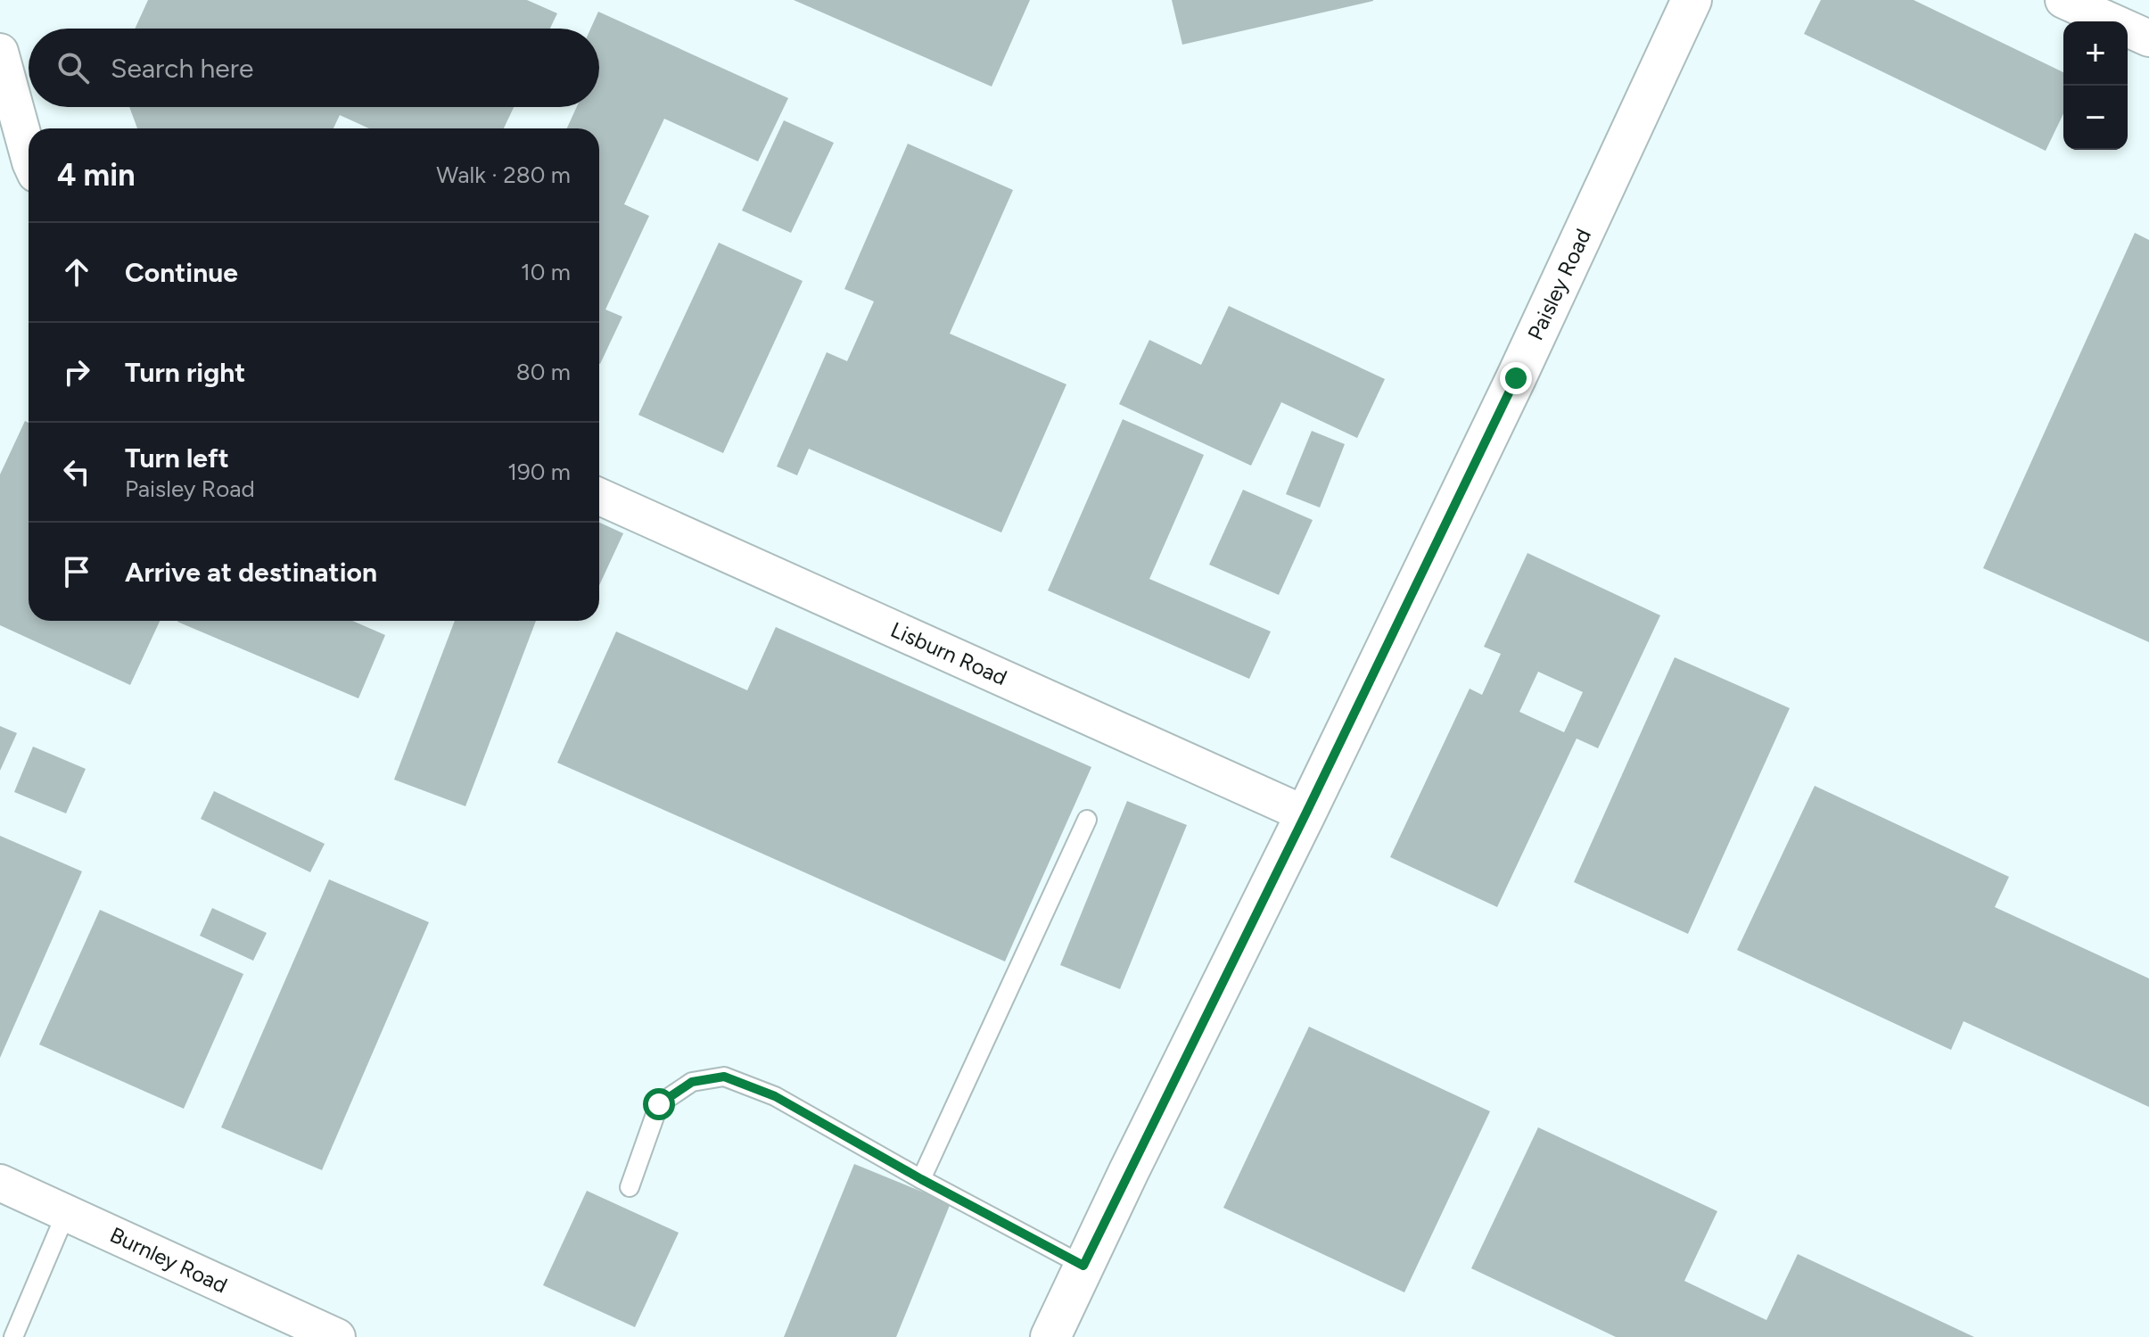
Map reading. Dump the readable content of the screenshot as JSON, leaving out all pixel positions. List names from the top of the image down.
{
  "streets": {
    "main road": ["Paisley Road"],
    "street": ["Lisburn Road", "Burnley Road"]
  },
  "crossings": [
    ["Paisley Road", "Lisburn Road"]
  ],
  "page": {
    "map_buttons": ["+", "−"],
    "search": "Search here",
    "heading": ["4 min", "Walk · 280 m"],
    "list": [
      ["Continue", "10 m"],
      ["Turn right", "80 m"],
      ["Turn left", "Paisley Road", "190 m"],
      "Arrive at destination"
    ]
  }
}
